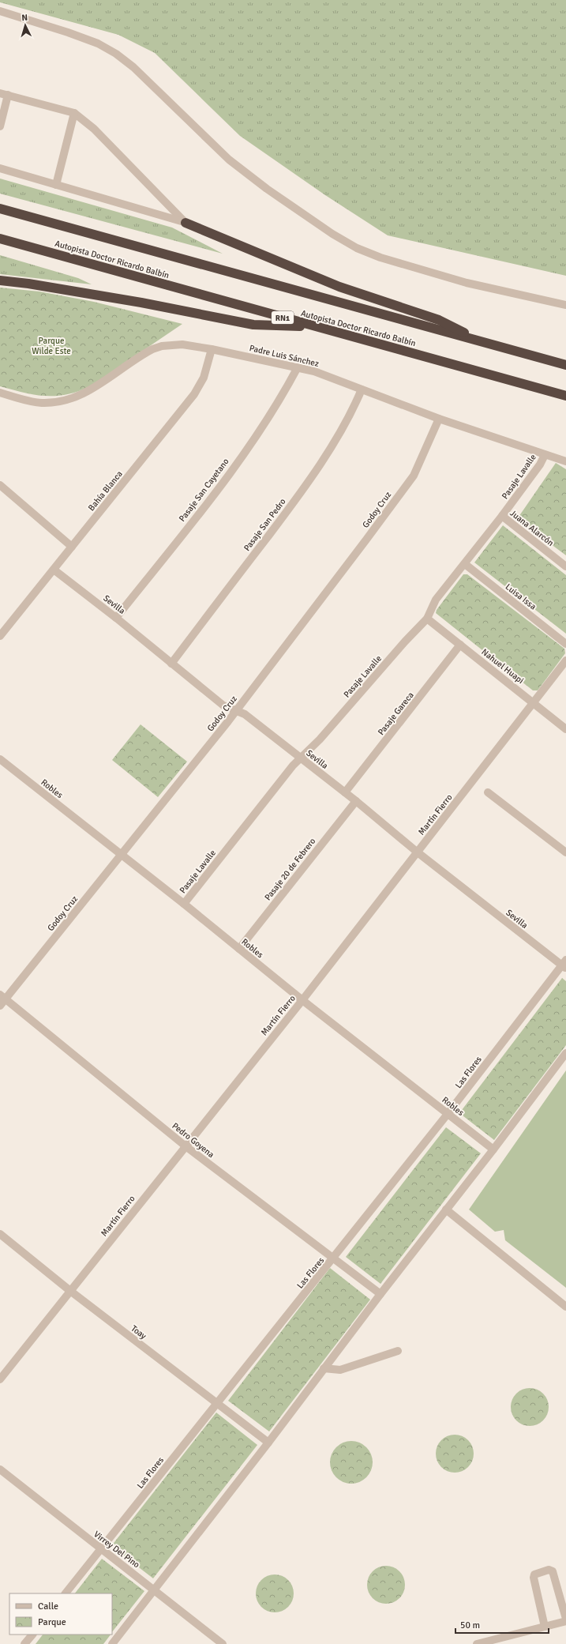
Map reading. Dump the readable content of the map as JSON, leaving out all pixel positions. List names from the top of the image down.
{
  "streets": {
    "highway": ["Autopista Doctor Ricardo Balbín", "RN1"],
    "street": [
      "Padre Luis Sánchez",
      "Pasaje Lavalle",
      "Pasaje San Cayetano",
      "Bahía Blanca",
      "Godoy Cruz",
      "Pasaje San Pedro",
      "Juana Alarcón",
      "Luisa Issa",
      "Sevilla",
      "Nahuel Huapi",
      "Pasaje Gareca",
      "Robles",
      "Martín Fierro",
      "Pasaje 20 de Febrero",
      "Las Flores",
      "Pedro Goyena",
      "Toay",
      "Virrey Del Pino"
    ]
  },
  "crossings": [
    ["Padre Luis Sánchez", "Pasaje Lavalle"],
    ["Padre Luis Sánchez", "Pasaje San Cayetano"],
    ["Padre Luis Sánchez", "Bahía Blanca"],
    ["Padre Luis Sánchez", "Godoy Cruz"],
    ["Padre Luis Sánchez", "Pasaje San Pedro"],
    ["Pasaje Lavalle", "Juana Alarcón"],
    ["Pasaje Lavalle", "Luisa Issa"],
    ["Pasaje Lavalle", "Sevilla"],
    ["Pasaje Lavalle", "Nahuel Huapi"],
    ["Pasaje Lavalle", "Robles"],
    ["Pasaje San Cayetano", "Sevilla"],
    ["Bahía Blanca", "Sevilla"],
    ["Godoy Cruz", "Sevilla"],
    ["Godoy Cruz", "Robles"],
    ["Godoy Cruz", "Pedro Goyena"],
    ["Pasaje San Pedro", "Sevilla"],
    ["Sevilla", "Pasaje Gareca"],
    ["Sevilla", "Martín Fierro"],
    ["Sevilla", "Pasaje 20 de Febrero"],
    ["Sevilla", "Las Flores"],
    ["Nahuel Huapi", "Pasaje Gareca"],
    ["Nahuel Huapi", "Martín Fierro"],
    ["Robles", "Martín Fierro"],
    ["Robles", "Pasaje 20 de Febrero"],
    ["Robles", "Las Flores"],
    ["Martín Fierro", "Pedro Goyena"],
    ["Martín Fierro", "Toay"],
    ["Las Flores", "Pedro Goyena"],
    ["Las Flores", "Toay"],
    ["Las Flores", "Virrey Del Pino"]
  ],
  "parks": ["Parque Wilde Este"],
  "legend": ["Calle", "Parque"],
  "scale_bar": "50 m",
  "north": "top"
}
